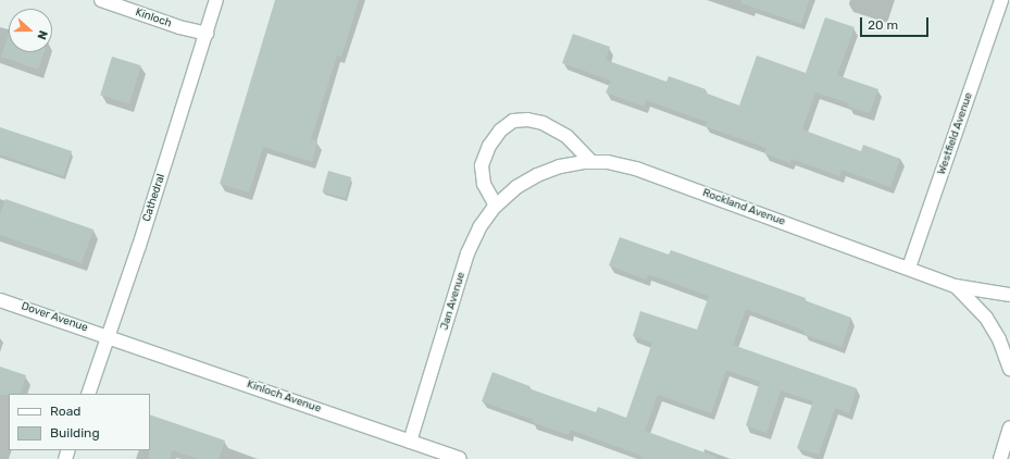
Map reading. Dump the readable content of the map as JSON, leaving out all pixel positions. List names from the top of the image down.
{
  "streets": {
    "street": [
      "Kinloch",
      "Westfield Avenue",
      "Cathedral",
      "Rockland Avenue",
      "Jan Avenue",
      "Dover Avenue",
      "Kinloch Avenue"
    ]
  },
  "crossings": [
    ["Kinloch", "Cathedral"],
    ["Westfield Avenue", "Rockland Avenue"],
    ["Cathedral", "Dover Avenue"],
    ["Cathedral", "Kinloch Avenue"],
    ["Rockland Avenue", "Jan Avenue"],
    ["Jan Avenue", "Kinloch Avenue"],
    ["Dover Avenue", "Kinloch Avenue"]
  ],
  "legend": ["Road", "Building"],
  "scale_bar": "20 m",
  "north": "right"
}
